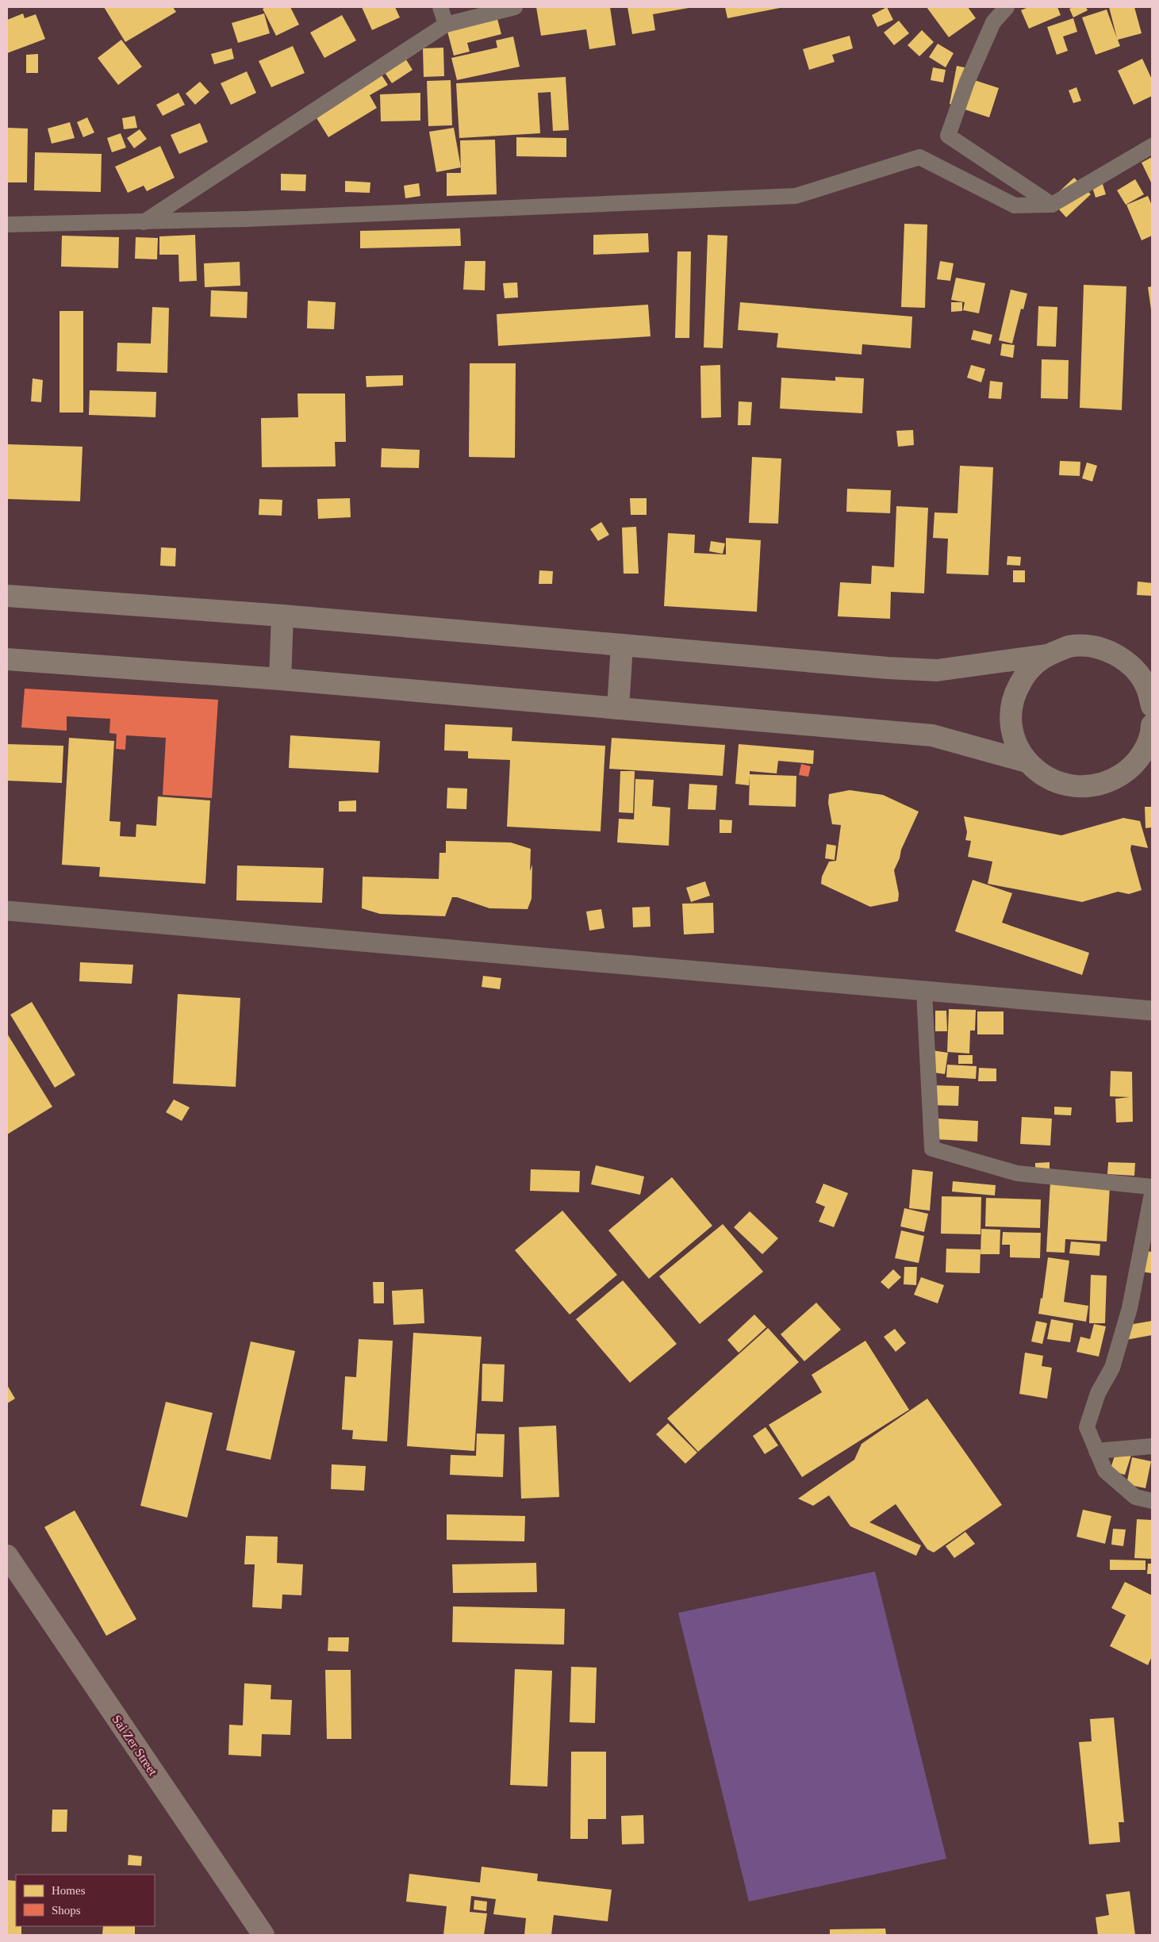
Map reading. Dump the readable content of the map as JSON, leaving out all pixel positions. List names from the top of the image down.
{
  "streets": {
    "highway": ["Sai Zer Street"]
  },
  "legend": ["Homes", "Shops"]
}
